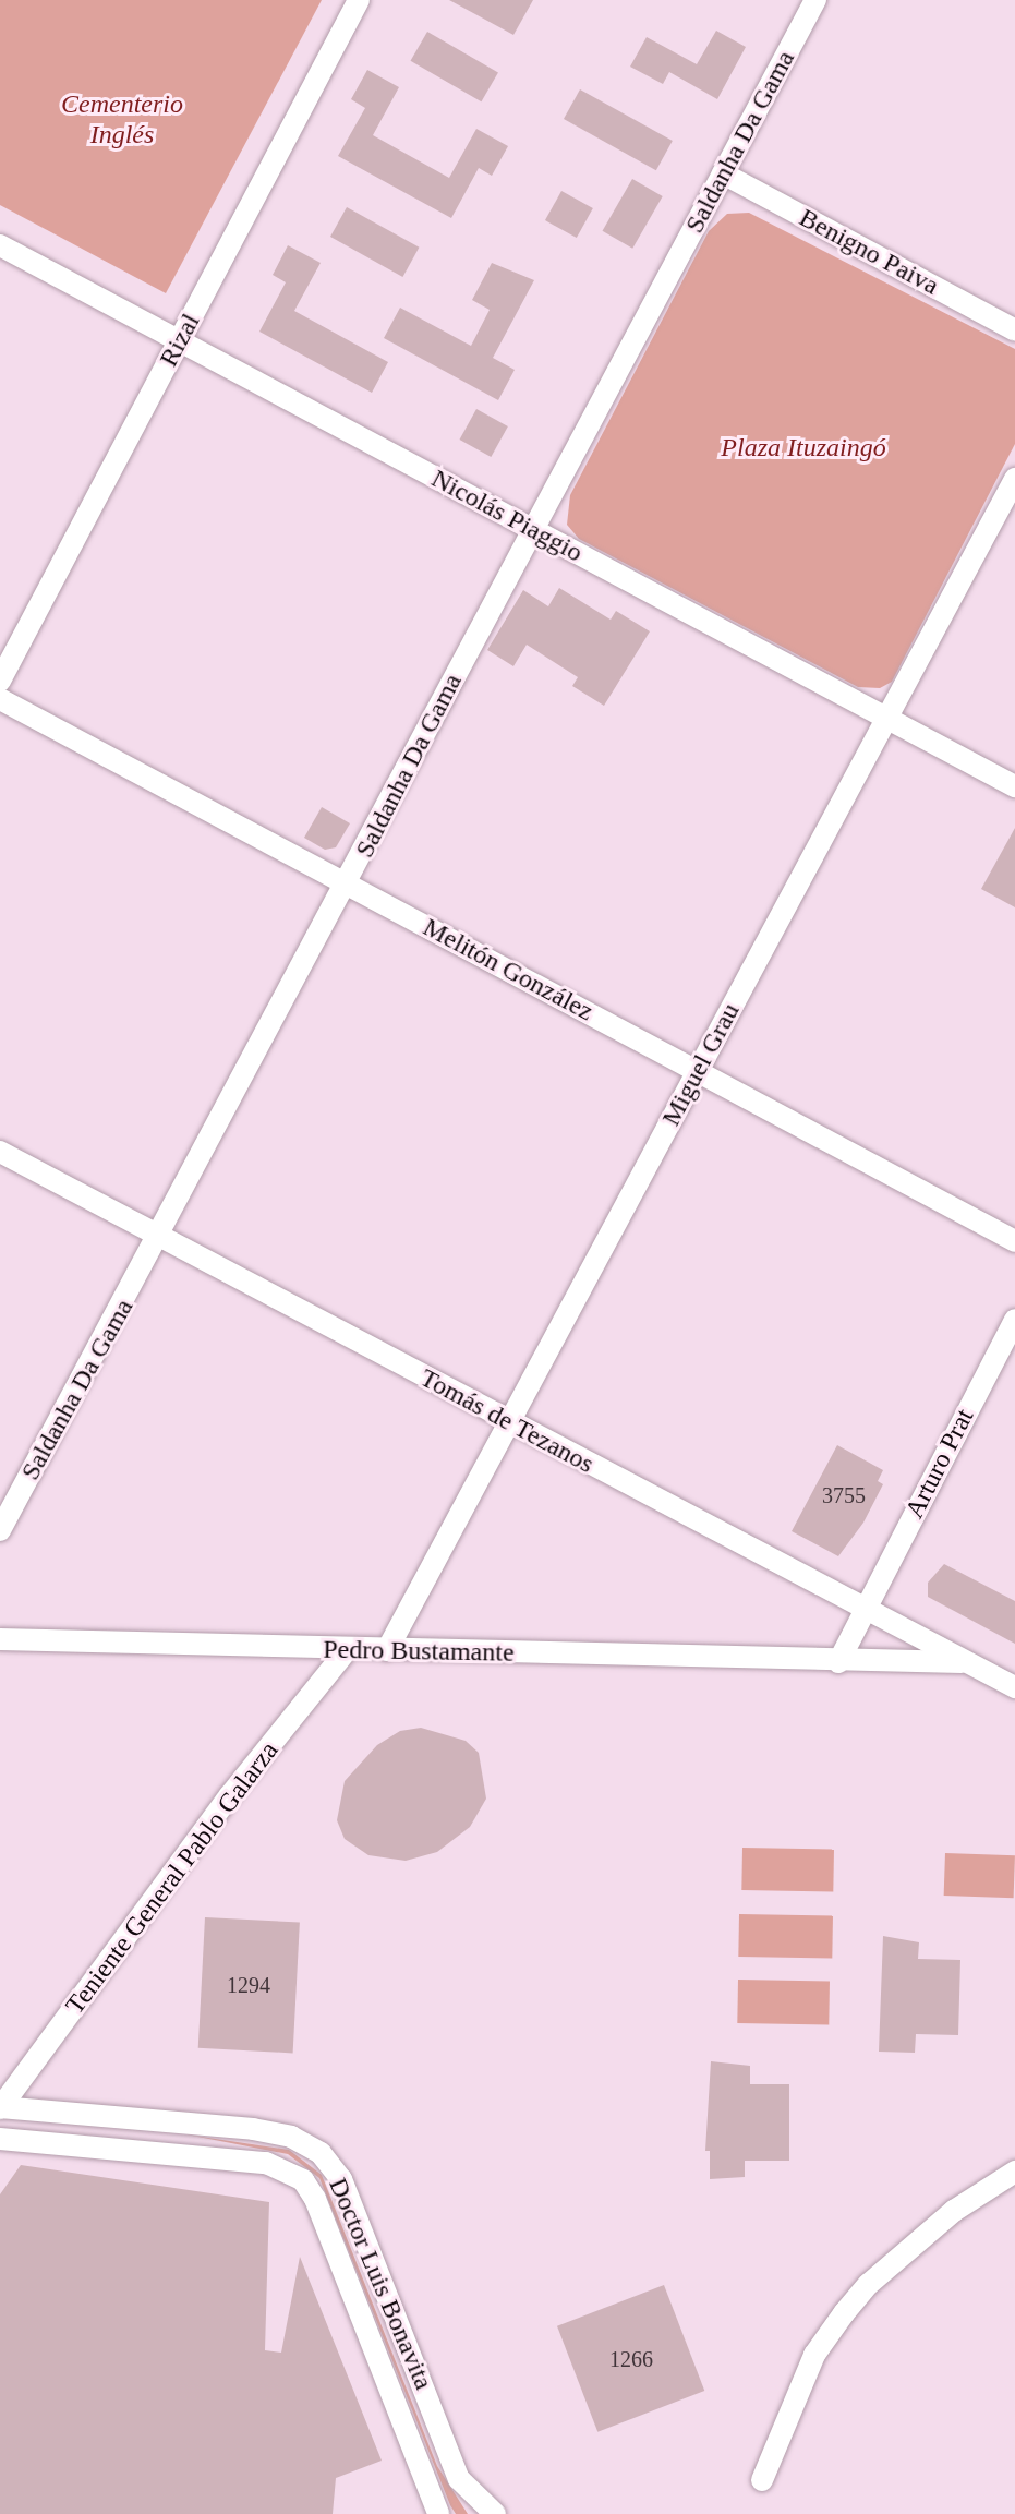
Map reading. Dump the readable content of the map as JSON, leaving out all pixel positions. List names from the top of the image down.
{
  "streets": {
    "street": [
      "Saldanha Da Gama",
      "Benigno Paiva",
      "Rizal",
      "Nicolás Piaggio",
      "Melitón González",
      "Miguel Grau",
      "Tomás de Tezanos",
      "Arturo Prat",
      "Pedro Bustamante",
      "Teniente General Pablo Galarza",
      "Doctor Luis Bonavita"
    ]
  },
  "crossings": [
    ["Saldanha Da Gama", "Benigno Paiva"],
    ["Saldanha Da Gama", "Nicolás Piaggio"],
    ["Saldanha Da Gama", "Melitón González"],
    ["Saldanha Da Gama", "Tomás de Tezanos"],
    ["Rizal", "Nicolás Piaggio"],
    ["Nicolás Piaggio", "Miguel Grau"],
    ["Melitón González", "Miguel Grau"],
    ["Miguel Grau", "Tomás de Tezanos"],
    ["Miguel Grau", "Pedro Bustamante"],
    ["Tomás de Tezanos", "Arturo Prat"],
    ["Tomás de Tezanos", "Pedro Bustamante"],
    ["Pedro Bustamante", "Teniente General Pablo Galarza"],
    ["Teniente General Pablo Galarza", "Doctor Luis Bonavita"]
  ],
  "parks": ["Cementerio Inglés", "Plaza Ituzaingó"],
  "house_numbers": ["3755", "1294", "1266"]
}
